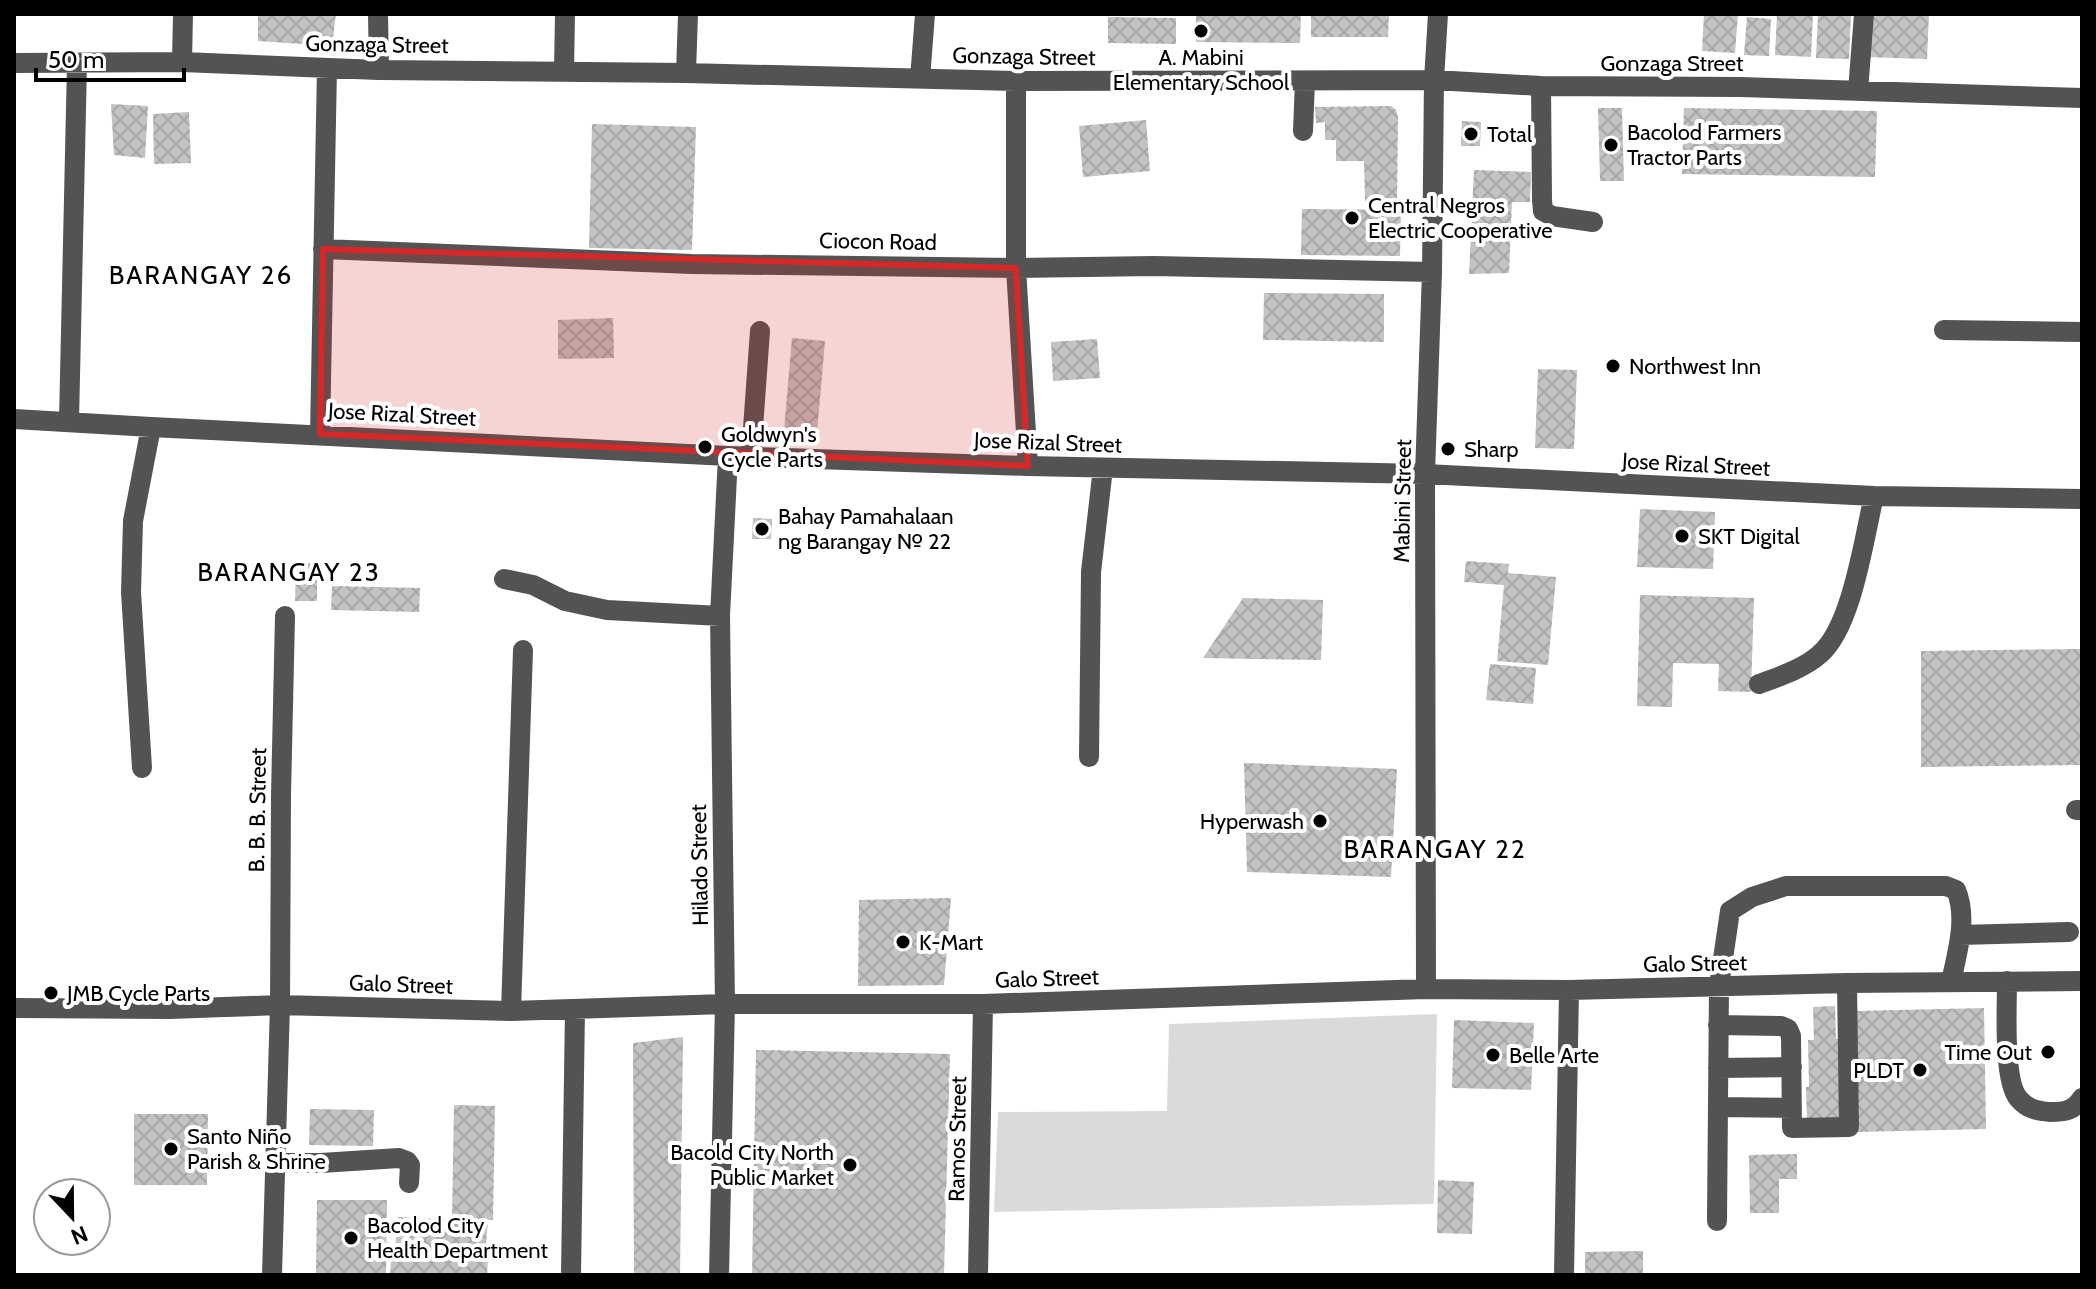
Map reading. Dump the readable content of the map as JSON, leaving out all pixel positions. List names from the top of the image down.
{
  "streets": {
    "street": [
      "Gonzaga Street",
      "Ciocon Road",
      "Jose Rizal Street",
      "Mabini Street",
      "B. B. B. Street",
      "Hilado Street",
      "Galo Street",
      "Ramos Street"
    ]
  },
  "crossings": [
    ["Gonzaga Street", "Mabini Street"],
    ["Ciocon Road", "Mabini Street"],
    ["Jose Rizal Street", "Mabini Street"],
    ["Jose Rizal Street", "Hilado Street"],
    ["Mabini Street", "Galo Street"],
    ["B. B. B. Street", "Galo Street"],
    ["Hilado Street", "Galo Street"],
    ["Galo Street", "Ramos Street"]
  ],
  "districts": ["BARANGAY 26", "BARANGAY 23", "BARANGAY 22"],
  "places": [
    "A. Mabini Elementary School",
    "Total",
    "Bacolod Farmers Tractor Parts",
    "Central Negros Electric Cooperative",
    "Northwest Inn",
    "Goldwyn's Cycle Parts",
    "Sharp",
    "Bahay Pamahalaan ng Barangay № 22",
    "SKT Digital",
    "Hyperwash",
    "K-Mart",
    "JMB Cycle Parts",
    "Time Out",
    "Belle Arte",
    "PLDT",
    "Santo Niño Parish & Shrine",
    "Bacold City North Public Market",
    "Bacolod City Health Department"
  ],
  "scale_bar": "50 m",
  "north": "bottom"
}
